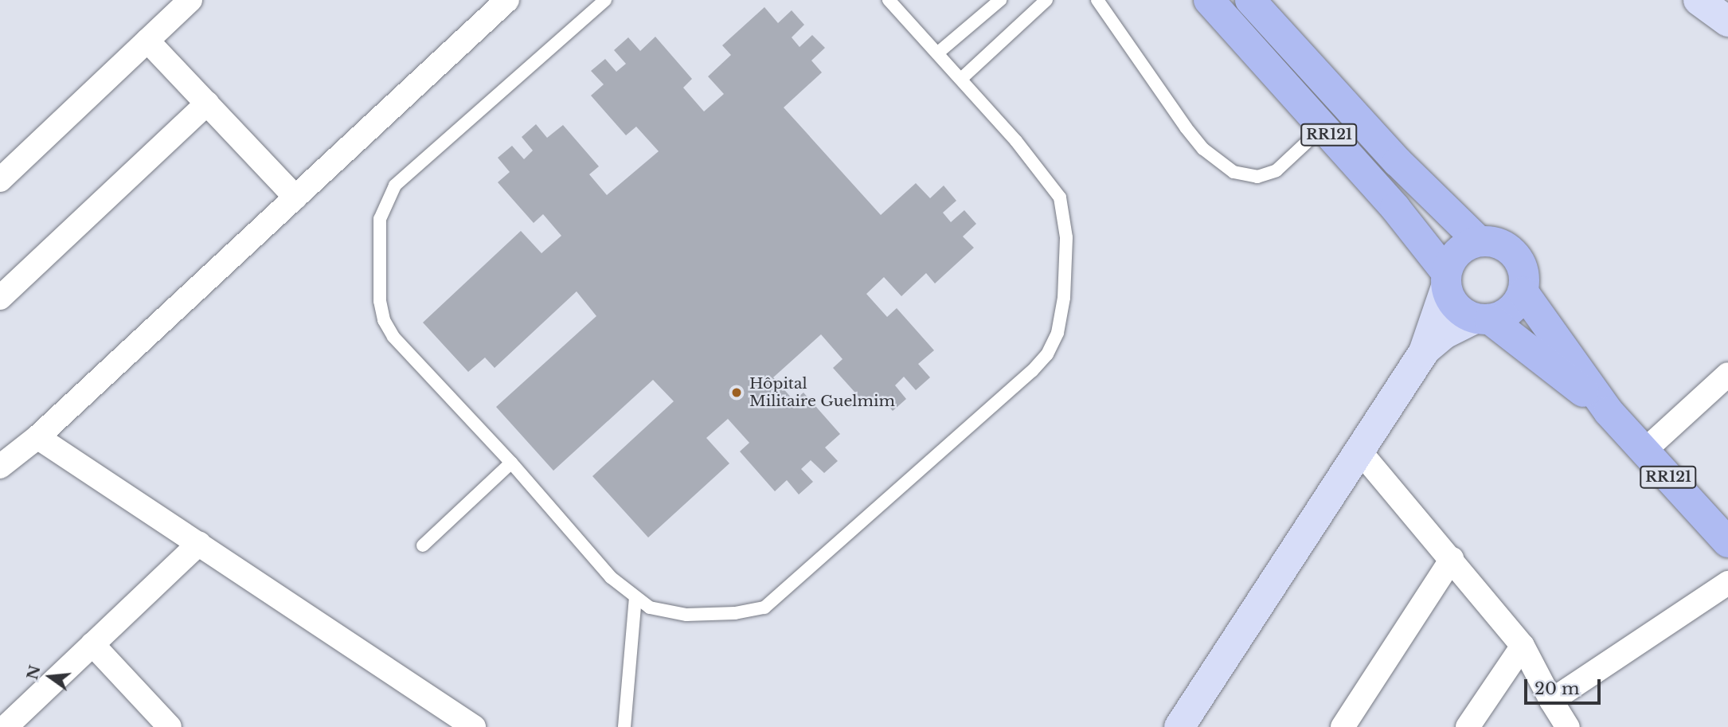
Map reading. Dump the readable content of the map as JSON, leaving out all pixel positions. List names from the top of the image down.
{
  "streets": {
    "main road": ["RR121"]
  },
  "places": ["Hôpital Militaire Guelmim"],
  "scale_bar": "20 m",
  "north": "left"
}
